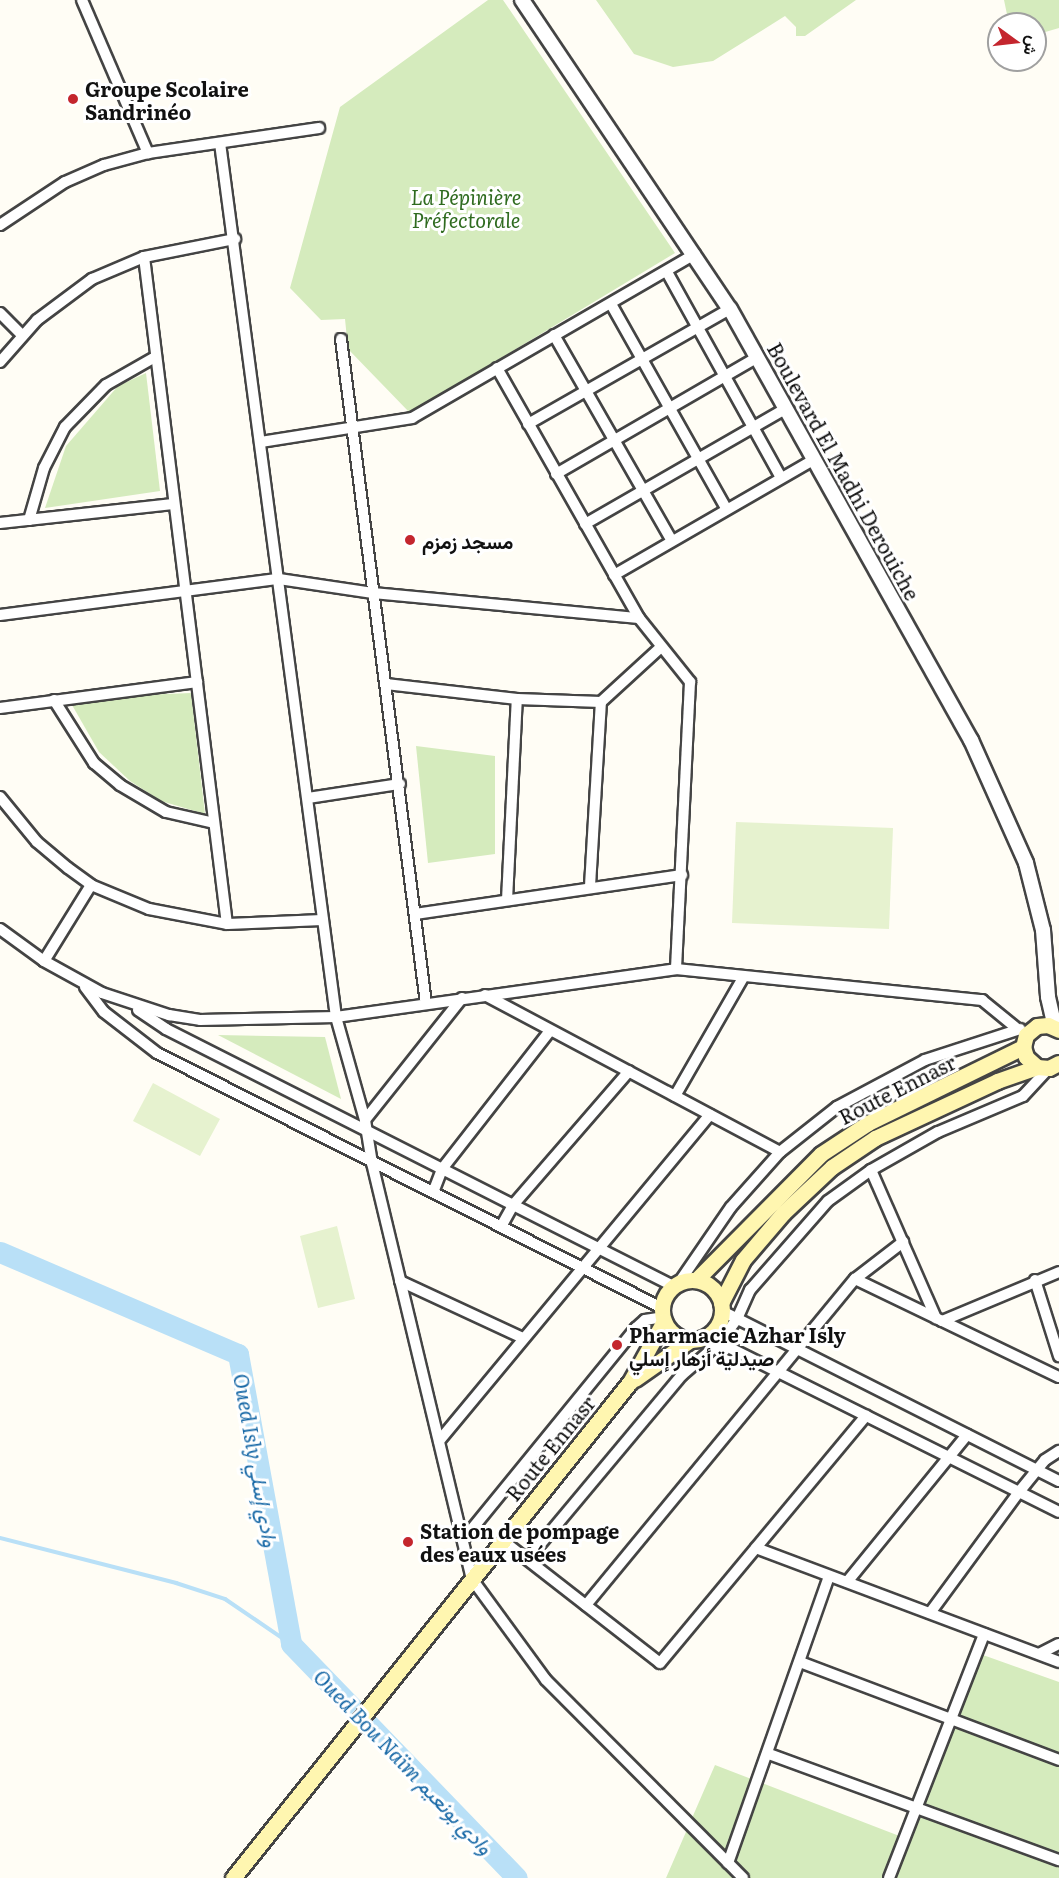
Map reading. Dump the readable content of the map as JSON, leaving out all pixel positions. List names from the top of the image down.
{
  "streets": {
    "main road": ["Route Ennasr"],
    "street": ["Boulevard El Madhi Derouiche"]
  },
  "water": ["Oued Isly وادي إسلي", "Oued Bou Naïm وادي بونعيم"],
  "parks": ["La Pépinière Préfectorale"],
  "places": [
    "Groupe Scolaire Sandrinéo",
    "مسجد زمزم",
    "Pharmacie Azhar Isly صيدلية أزهار إسلي",
    "Station de pompage des eaux usées"
  ],
  "north": "right"
}
